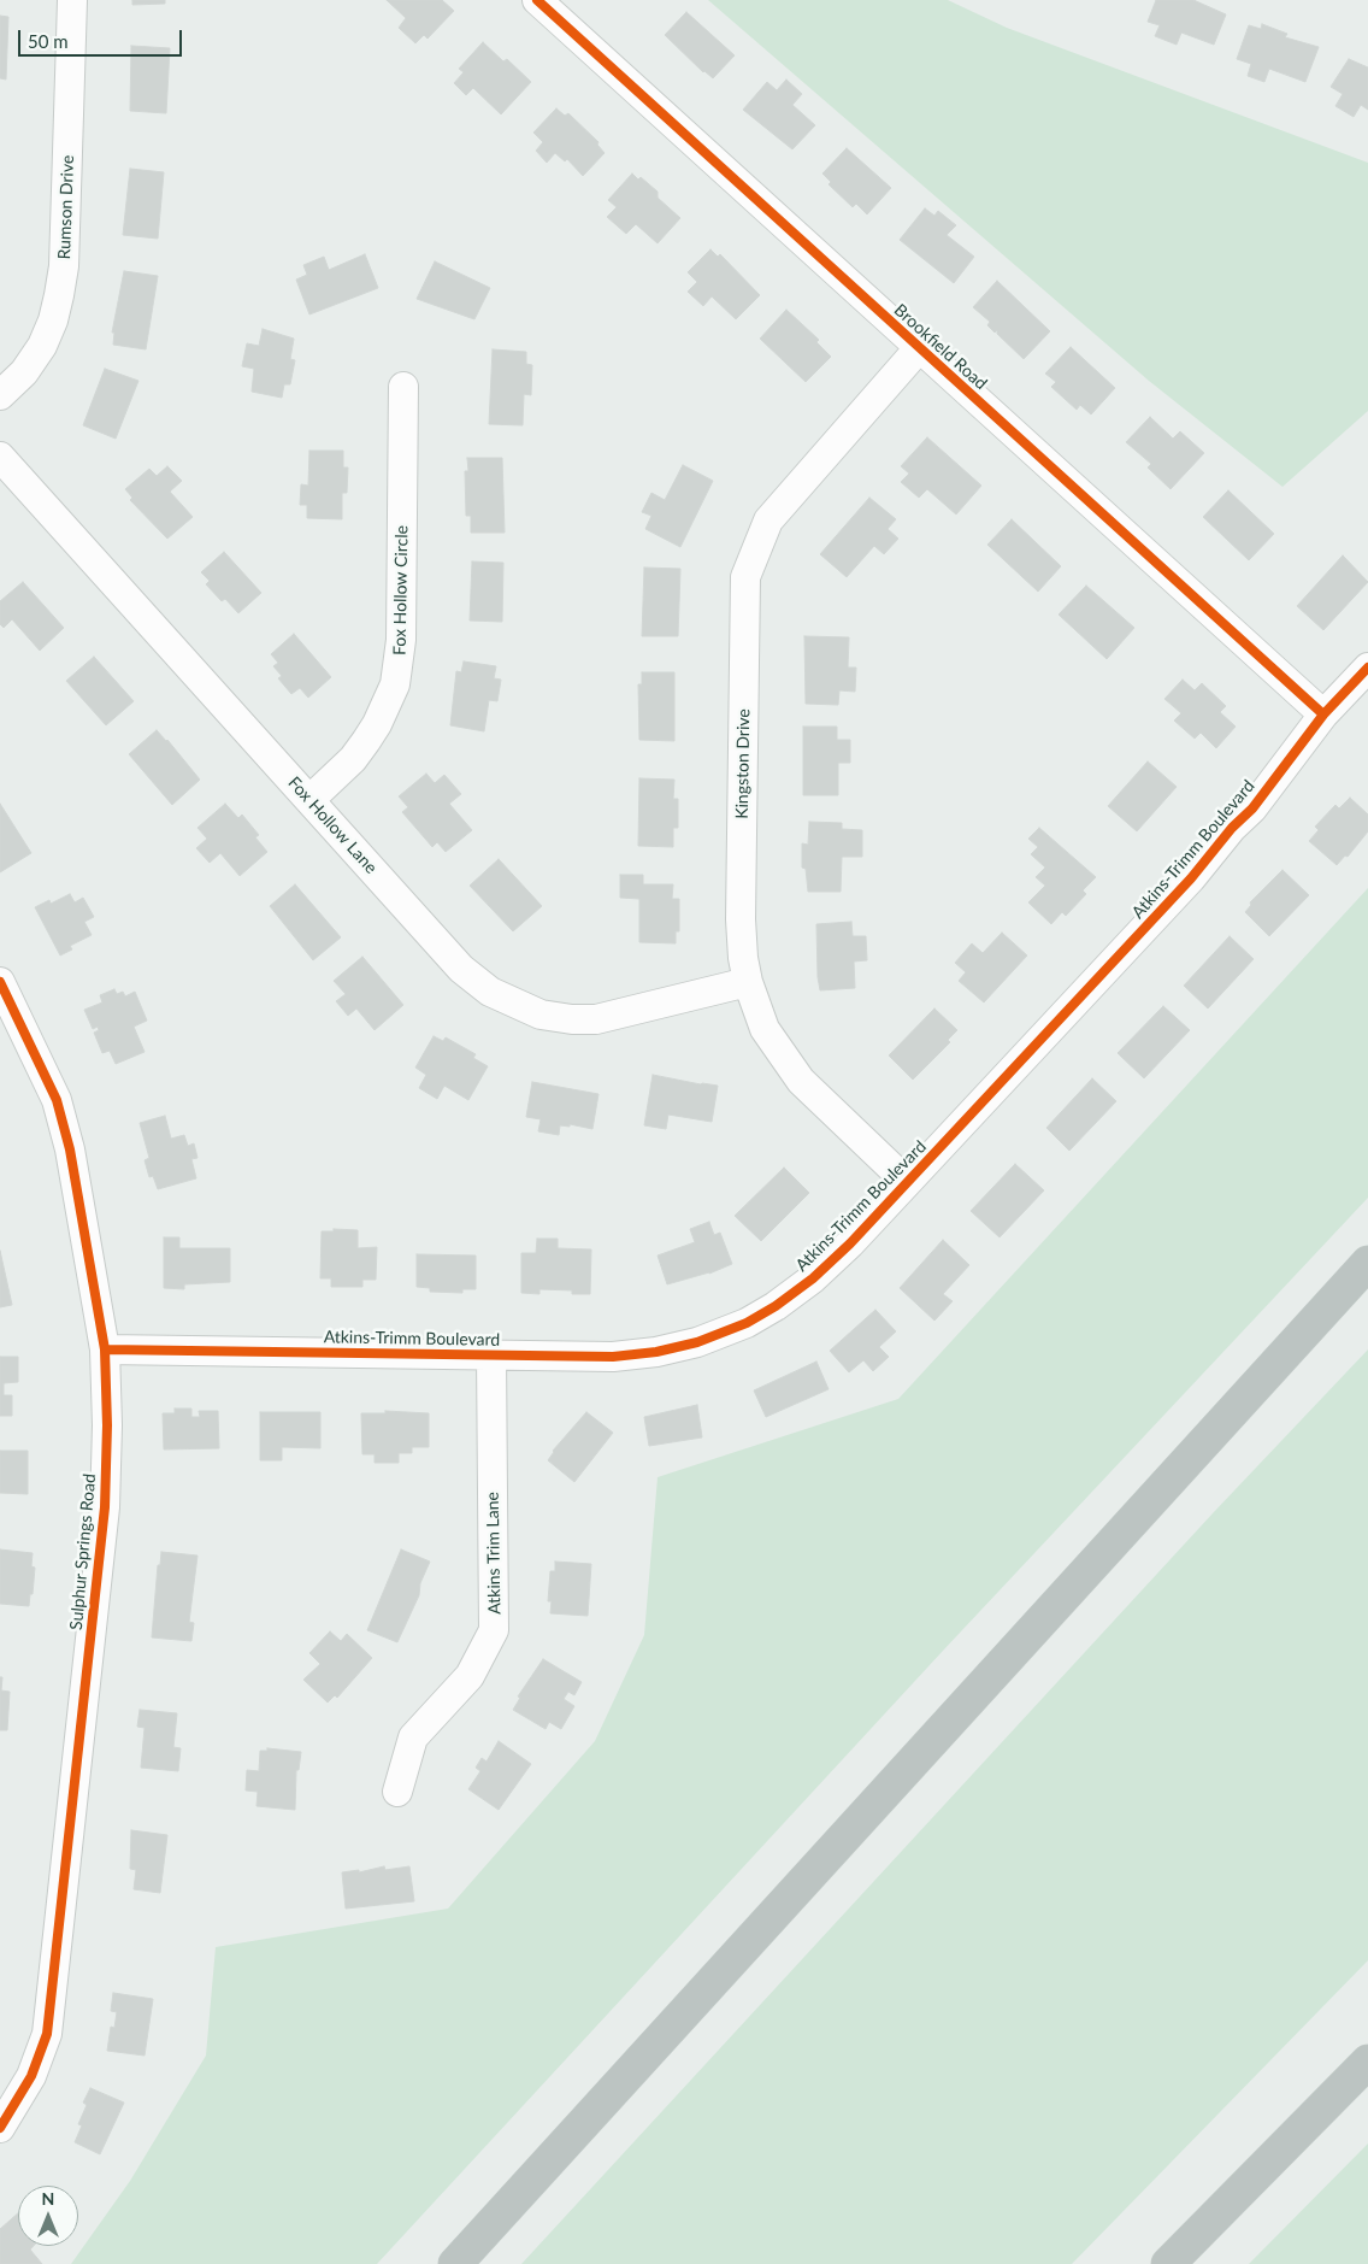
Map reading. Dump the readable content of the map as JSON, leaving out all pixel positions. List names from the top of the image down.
{
  "streets": {
    "street": [
      "Rumson Drive",
      "Brookfield Road",
      "Fox Hollow Circle",
      "Kingston Drive",
      "Fox Hollow Lane",
      "Atkins-Trimm Boulevard",
      "Sulphur Springs Road",
      "Atkins Trim Lane"
    ]
  },
  "crossings": [
    ["Brookfield Road", "Kingston Drive"],
    ["Brookfield Road", "Atkins-Trimm Boulevard"],
    ["Fox Hollow Circle", "Fox Hollow Lane"],
    ["Kingston Drive", "Fox Hollow Lane"],
    ["Kingston Drive", "Atkins-Trimm Boulevard"],
    ["Atkins-Trimm Boulevard", "Sulphur Springs Road"],
    ["Atkins-Trimm Boulevard", "Atkins Trim Lane"]
  ],
  "scale_bar": "50 m",
  "north": "top"
}
